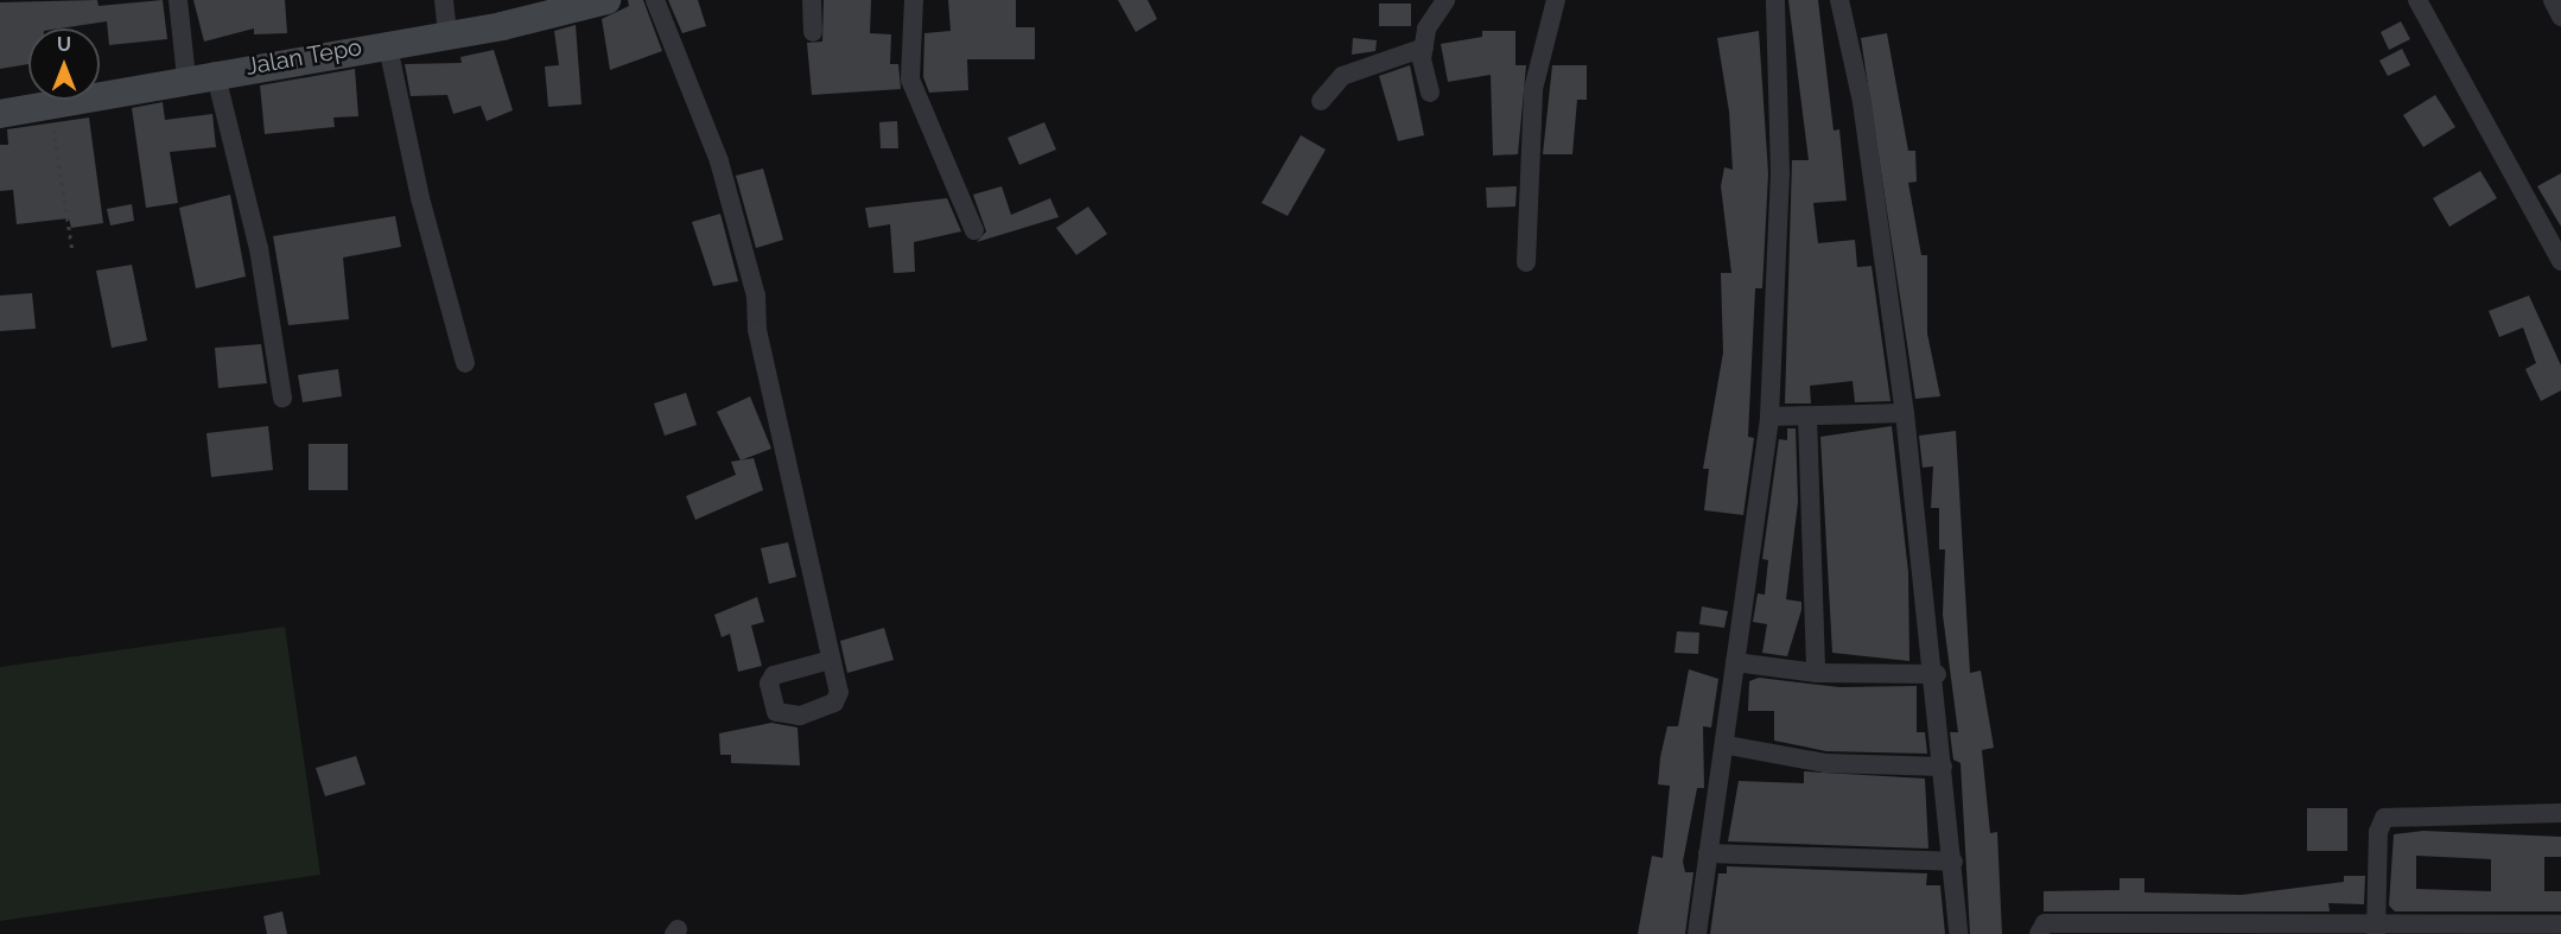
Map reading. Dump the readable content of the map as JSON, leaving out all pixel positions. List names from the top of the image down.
{
  "streets": {
    "street": ["Jalan Tepo"]
  },
  "north": "top"
}
